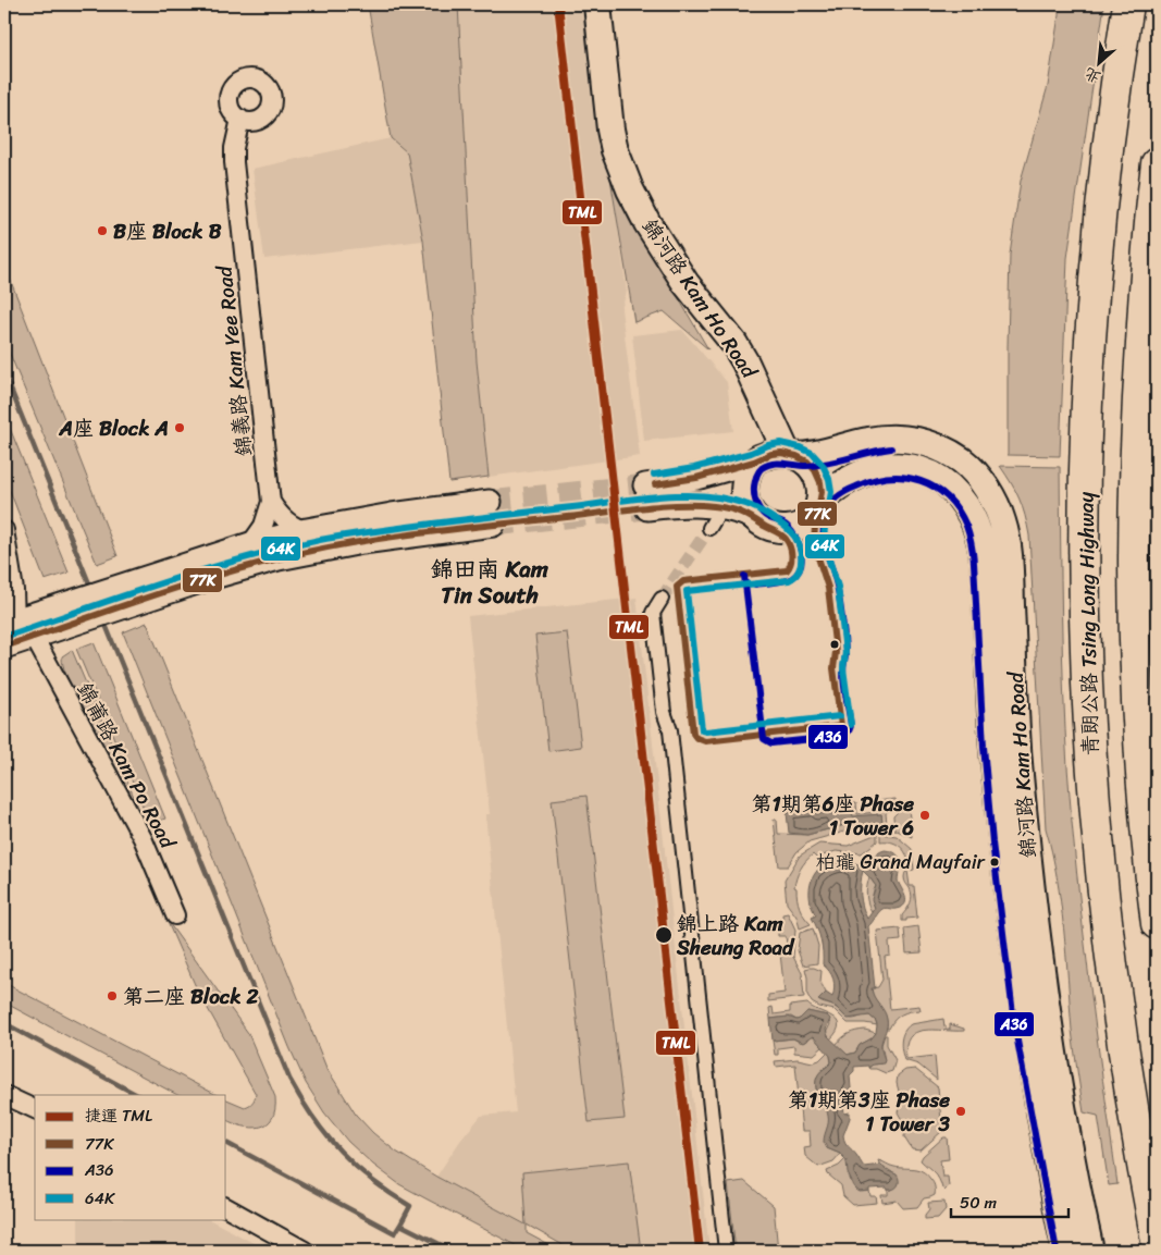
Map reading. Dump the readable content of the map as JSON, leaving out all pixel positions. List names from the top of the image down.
{
  "streets": {
    "highway": ["青朗公路 Tsing Long Highway"],
    "main road": ["錦河路 Kam Ho Road"],
    "street": ["錦義路 Kam Yee Road", "錦莆路 Kam Po Road"]
  },
  "districts": ["錦田南 Kam Tin South"],
  "places": [
    "B座 Block B",
    "A座 Block A",
    "第1期第6座 Phase 1 Tower 6",
    "柏瓏 Grand Mayfair",
    "錦上路 Kam Sheung Road",
    "第二座 Block 2",
    "第1期第3座 Phase 1 Tower 3"
  ],
  "lines": [
    "metro line TML",
    "transit line 64K",
    "transit line A36",
    "transit line 77K"
  ],
  "legend": [
    "捷運 TML",
    "77K",
    "A36",
    "64K"
  ],
  "scale_bar": "50 m",
  "north": "bottom left"
}
